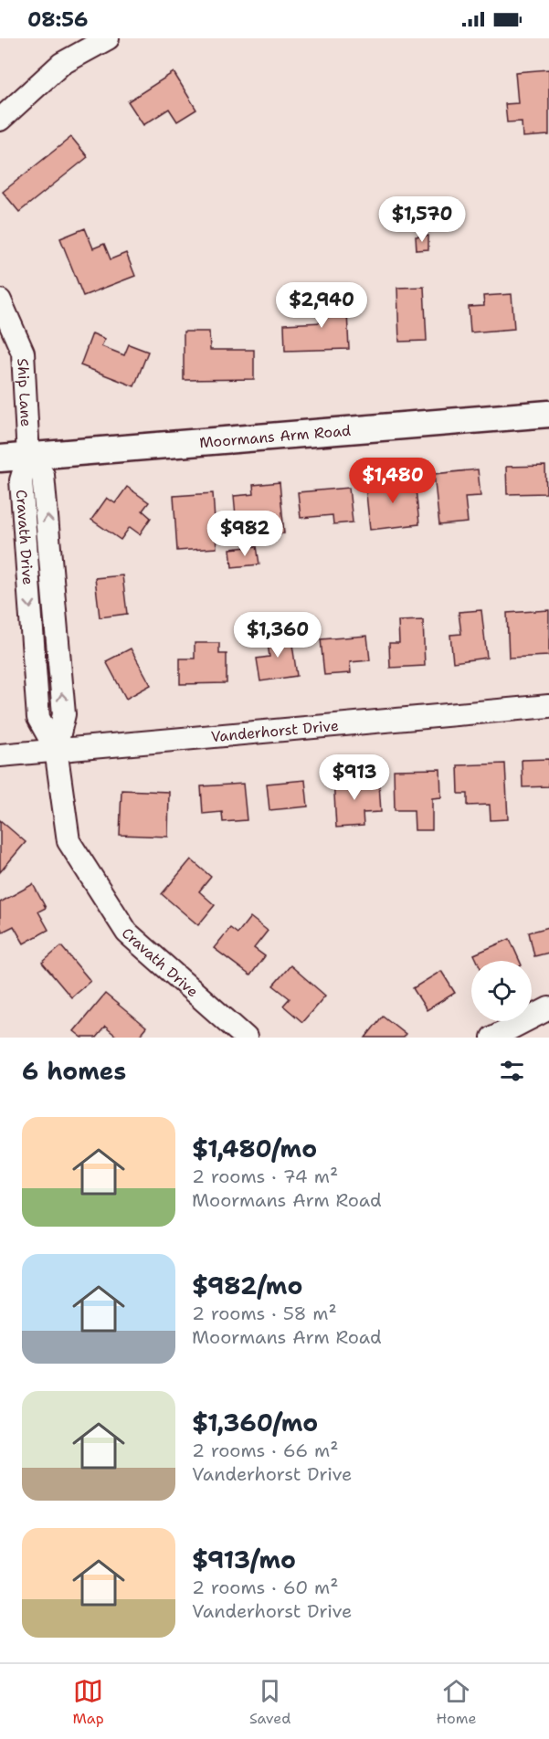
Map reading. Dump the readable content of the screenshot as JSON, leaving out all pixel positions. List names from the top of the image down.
{
  "streets": {
    "street": [
      "Ship Lane",
      "Moormans Arm Road",
      "Cravath Drive",
      "Vanderhorst Drive"
    ]
  },
  "crossings": [
    ["Ship Lane", "Moormans Arm Road"],
    ["Ship Lane", "Cravath Drive"],
    ["Moormans Arm Road", "Cravath Drive"],
    ["Cravath Drive", "Vanderhorst Drive"]
  ],
  "page": {
    "status": "08:56",
    "price": [
      "$1,570",
      "$2,940",
      "$1,480",
      "$982",
      "$1,360",
      "$913"
    ],
    "heading": "6 homes",
    "list": [
      {
        "name": "$1,480/mo",
        "note": "2 rooms · 74 m² · Moormans Arm Road"
      },
      {
        "name": "$982/mo",
        "note": "2 rooms · 58 m² · Moormans Arm Road"
      },
      {
        "name": "$1,360/mo",
        "note": "2 rooms · 66 m² · Vanderhorst Drive"
      },
      {
        "name": "$913/mo",
        "note": "2 rooms · 60 m² · Vanderhorst Drive"
      }
    ],
    "tabs": ["Map", "Saved", "Home"]
  }
}
